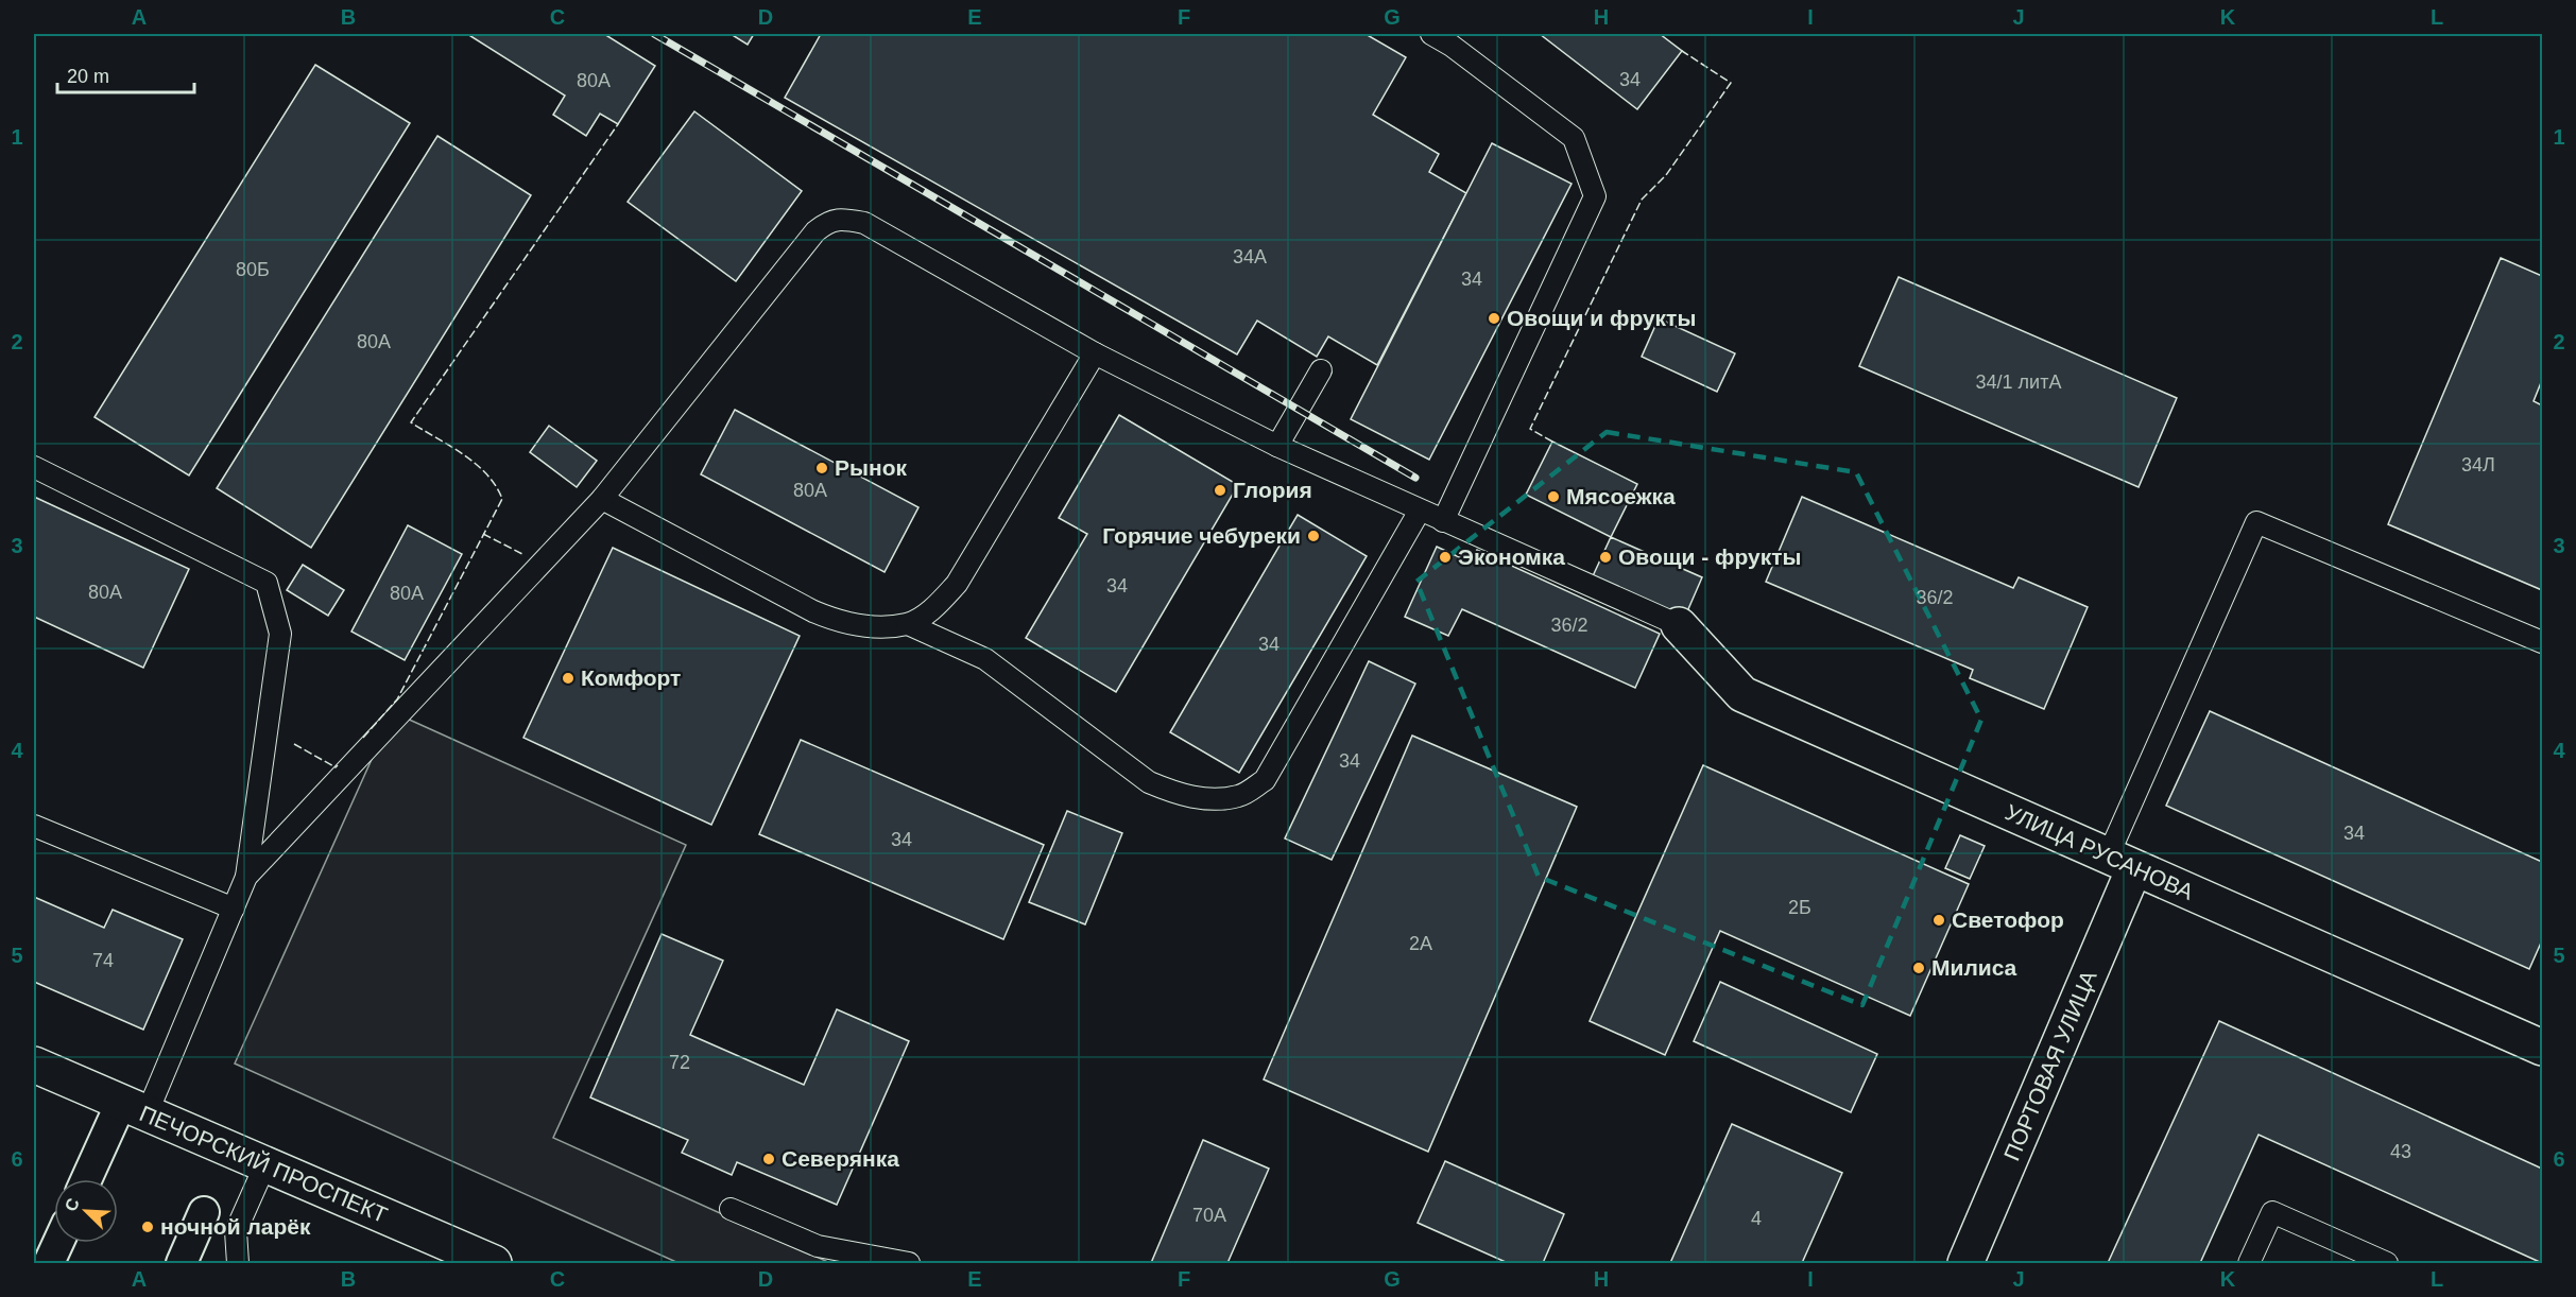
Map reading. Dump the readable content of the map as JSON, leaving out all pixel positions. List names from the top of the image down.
{
  "streets": {
    "street": ["УЛИЦА РУСАНОВА", "ПОРТОВАЯ УЛИЦА", "ПЕЧОРСКИЙ ПРОСПЕКТ"]
  },
  "crossings": [
    ["УЛИЦА РУСАНОВА", "ПОРТОВАЯ УЛИЦА"]
  ],
  "places": [
    "Овощи и фрукты",
    "Рынок",
    "Глория",
    "Мясоежка",
    "Горячие чебуреки",
    "Экономка",
    "Овощи - фрукты",
    "Комфорт",
    "Светофор",
    "Милиса",
    "Северянка",
    "ночной ларёк"
  ],
  "house_numbers": [
    "34",
    "80А",
    "34А",
    "80Б",
    "34",
    "80А",
    "34/1 литА",
    "34Л",
    "80А",
    "34",
    "80А",
    "80А",
    "36/2",
    "36/2",
    "34",
    "34",
    "34",
    "34",
    "2Б",
    "2А",
    "74",
    "72",
    "43",
    "70А",
    "4"
  ],
  "scale_bar": "20 m",
  "north": "top left",
  "grid": {
    "columns": [
      "A",
      "B",
      "C",
      "D",
      "E",
      "F",
      "G",
      "H",
      "I",
      "J",
      "K",
      "L"
    ],
    "rows": [
      "1",
      "2",
      "3",
      "4",
      "5",
      "6"
    ]
  }
}
